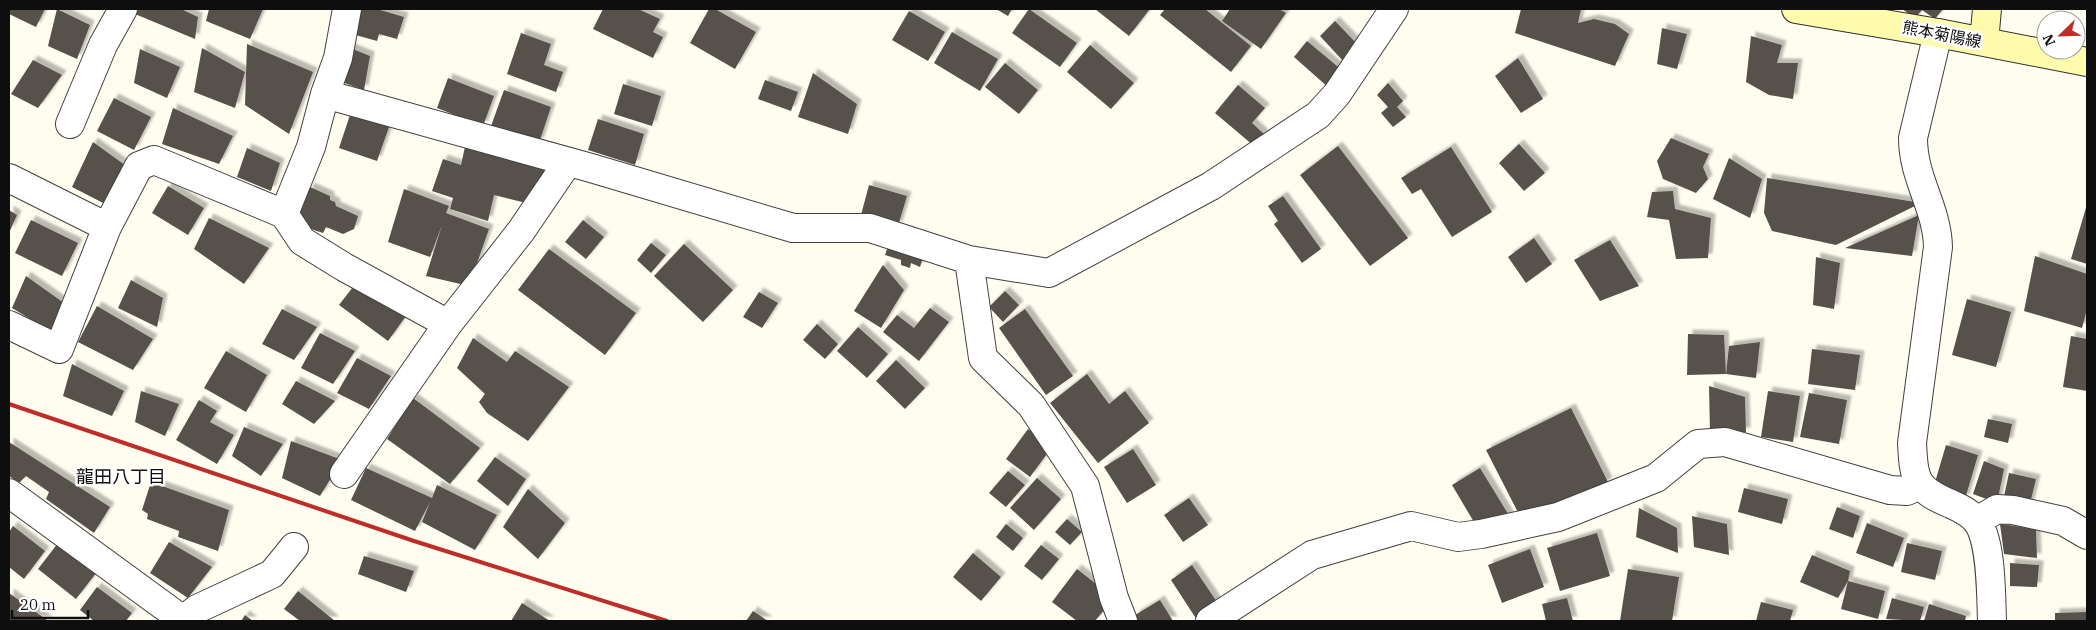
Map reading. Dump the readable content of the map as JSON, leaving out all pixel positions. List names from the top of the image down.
{
  "streets": {
    "main road": ["熊本菊陽線"]
  },
  "districts": ["龍田八丁目"],
  "scale_bar": "20 m",
  "north": "bottom left"
}
